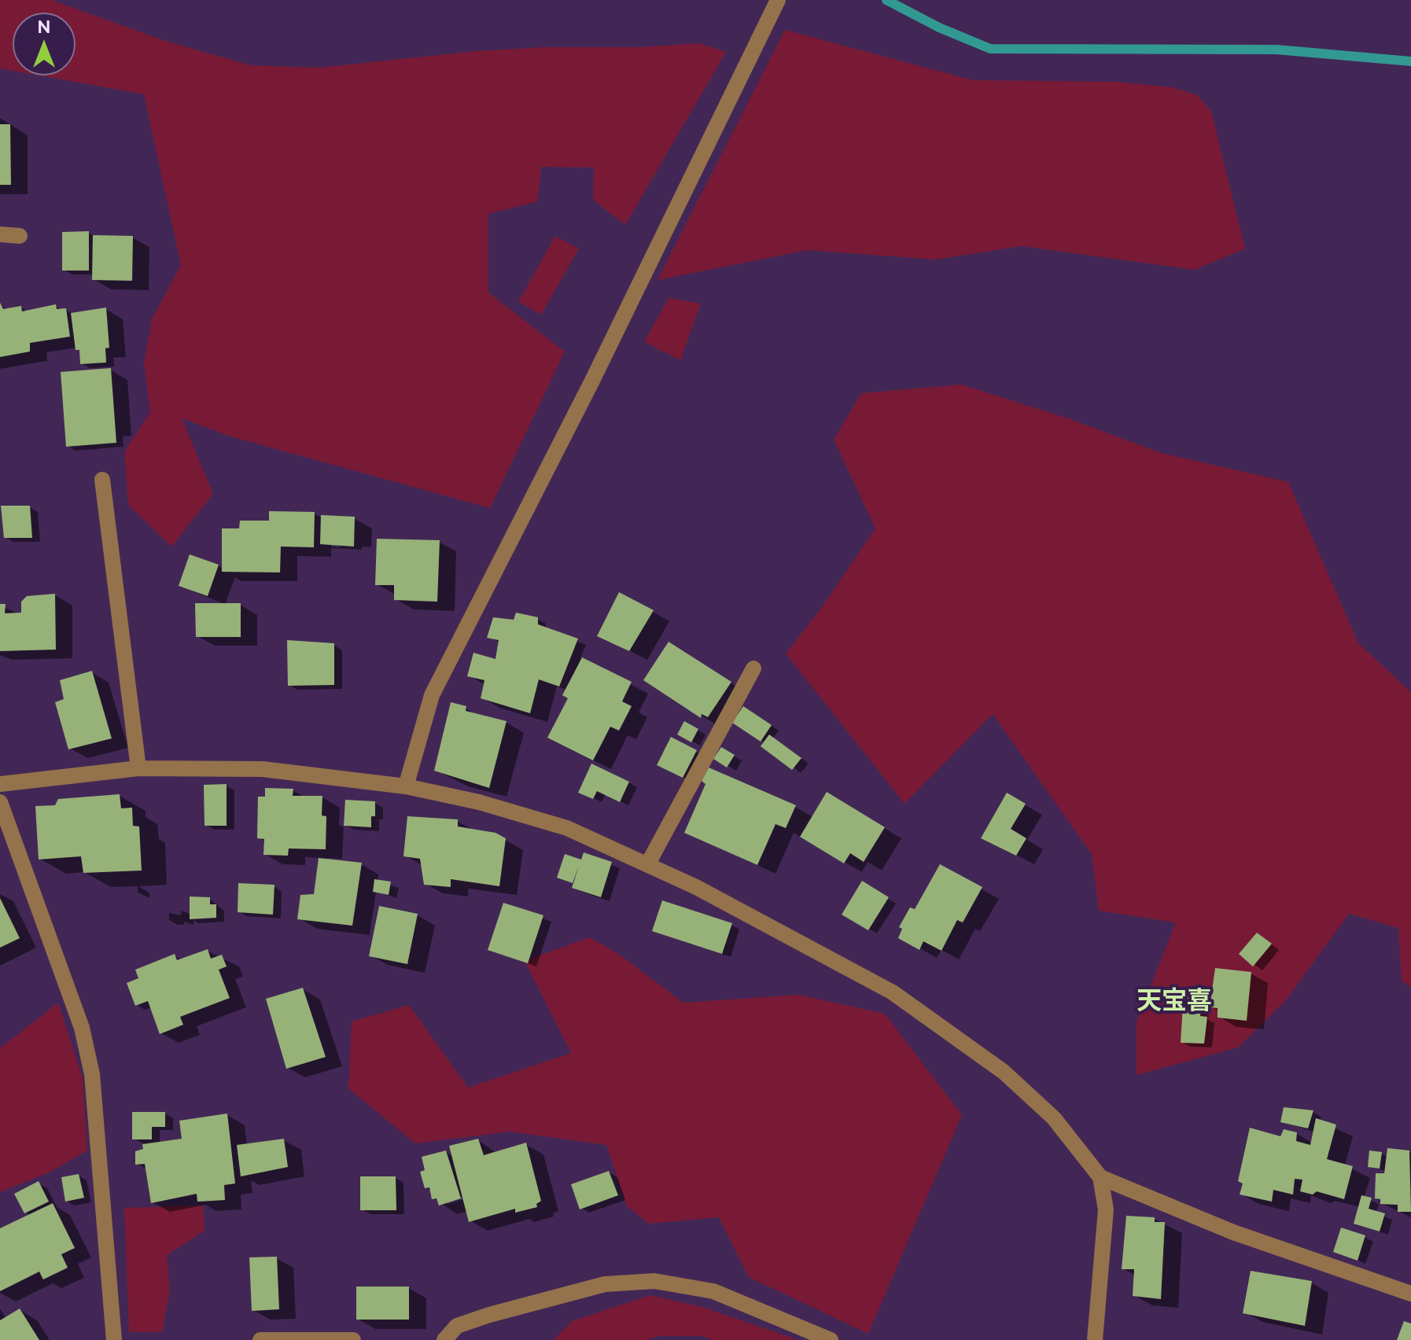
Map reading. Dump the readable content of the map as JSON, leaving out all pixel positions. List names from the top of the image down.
{
  "districts": ["天宝喜"],
  "north": "top"
}
